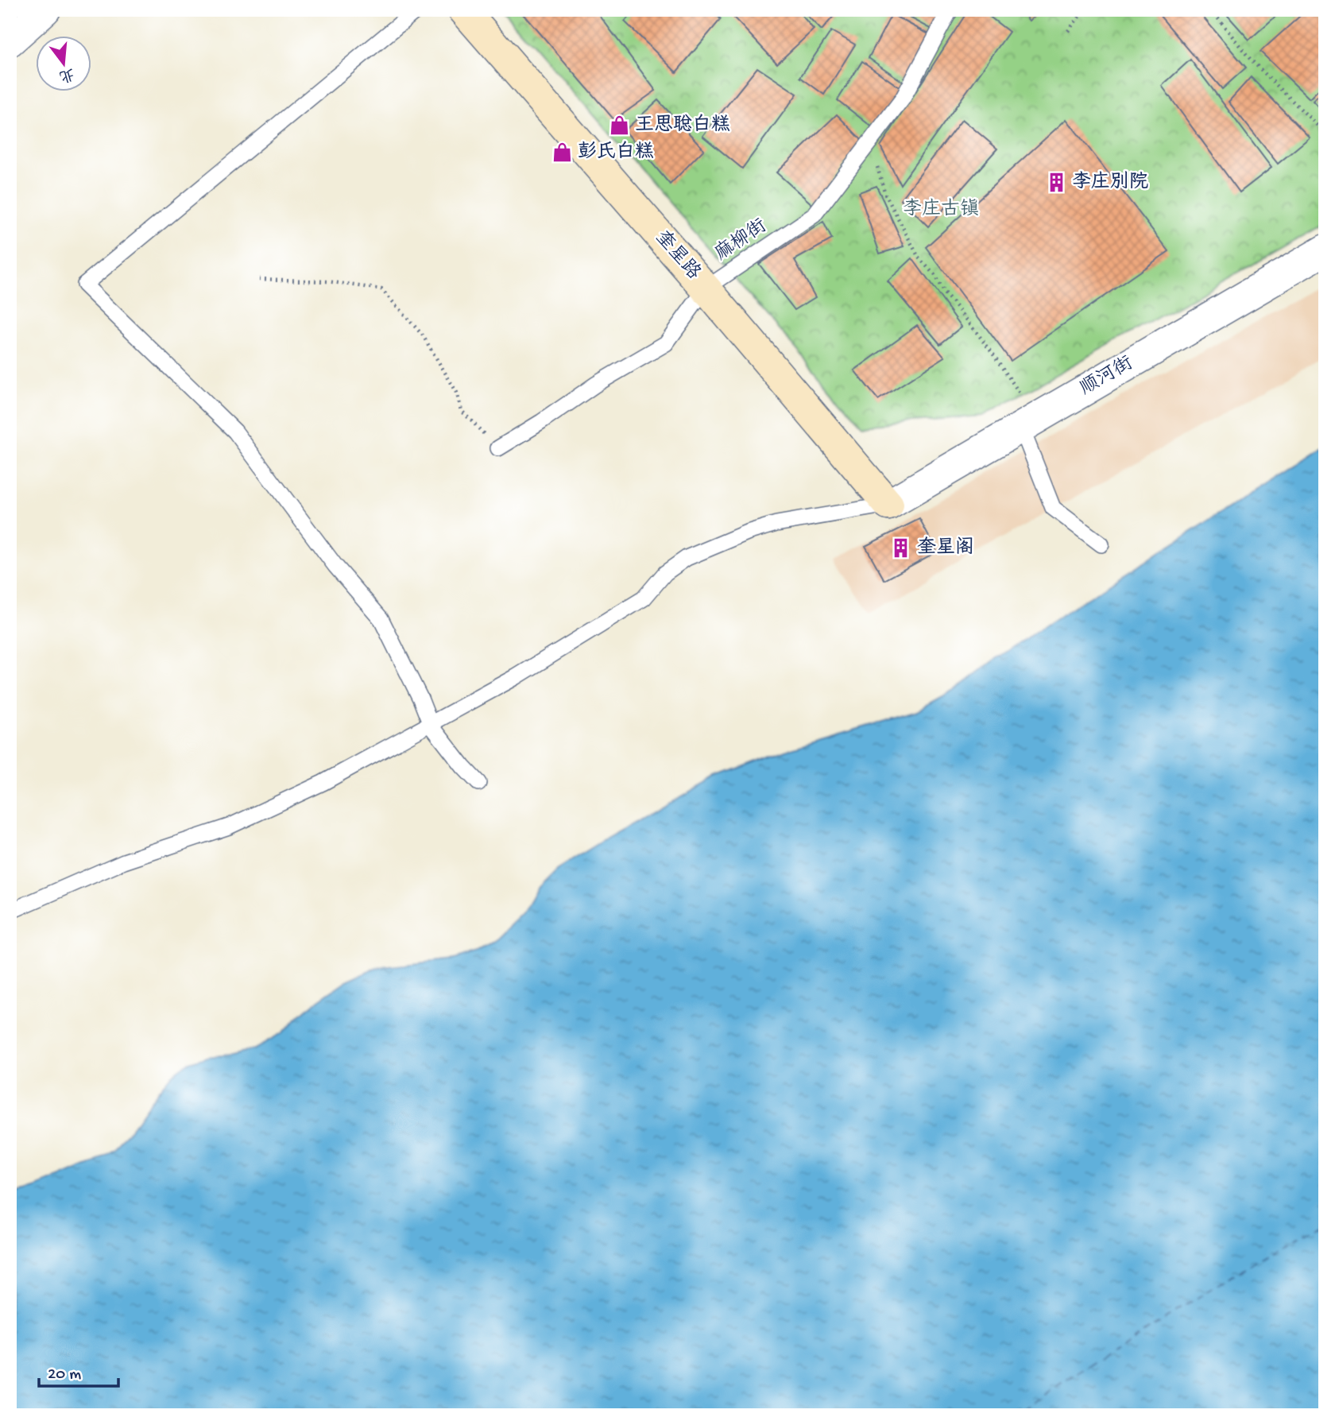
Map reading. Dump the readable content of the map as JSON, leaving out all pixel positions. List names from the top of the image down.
{
  "streets": {
    "street": ["奎星路", "顺河街"],
    "lane": ["麻柳街"]
  },
  "crossings": [
    ["麻柳街", "奎星路"],
    ["奎星路", "顺河街"]
  ],
  "parks": ["李庄古镇"],
  "places": {
    "shop": ["王思聪白糕", "彭氏白糕"],
    "building": ["李庄别院", "奎星阁"]
  },
  "scale_bar": "20 m",
  "north": "bottom"
}
